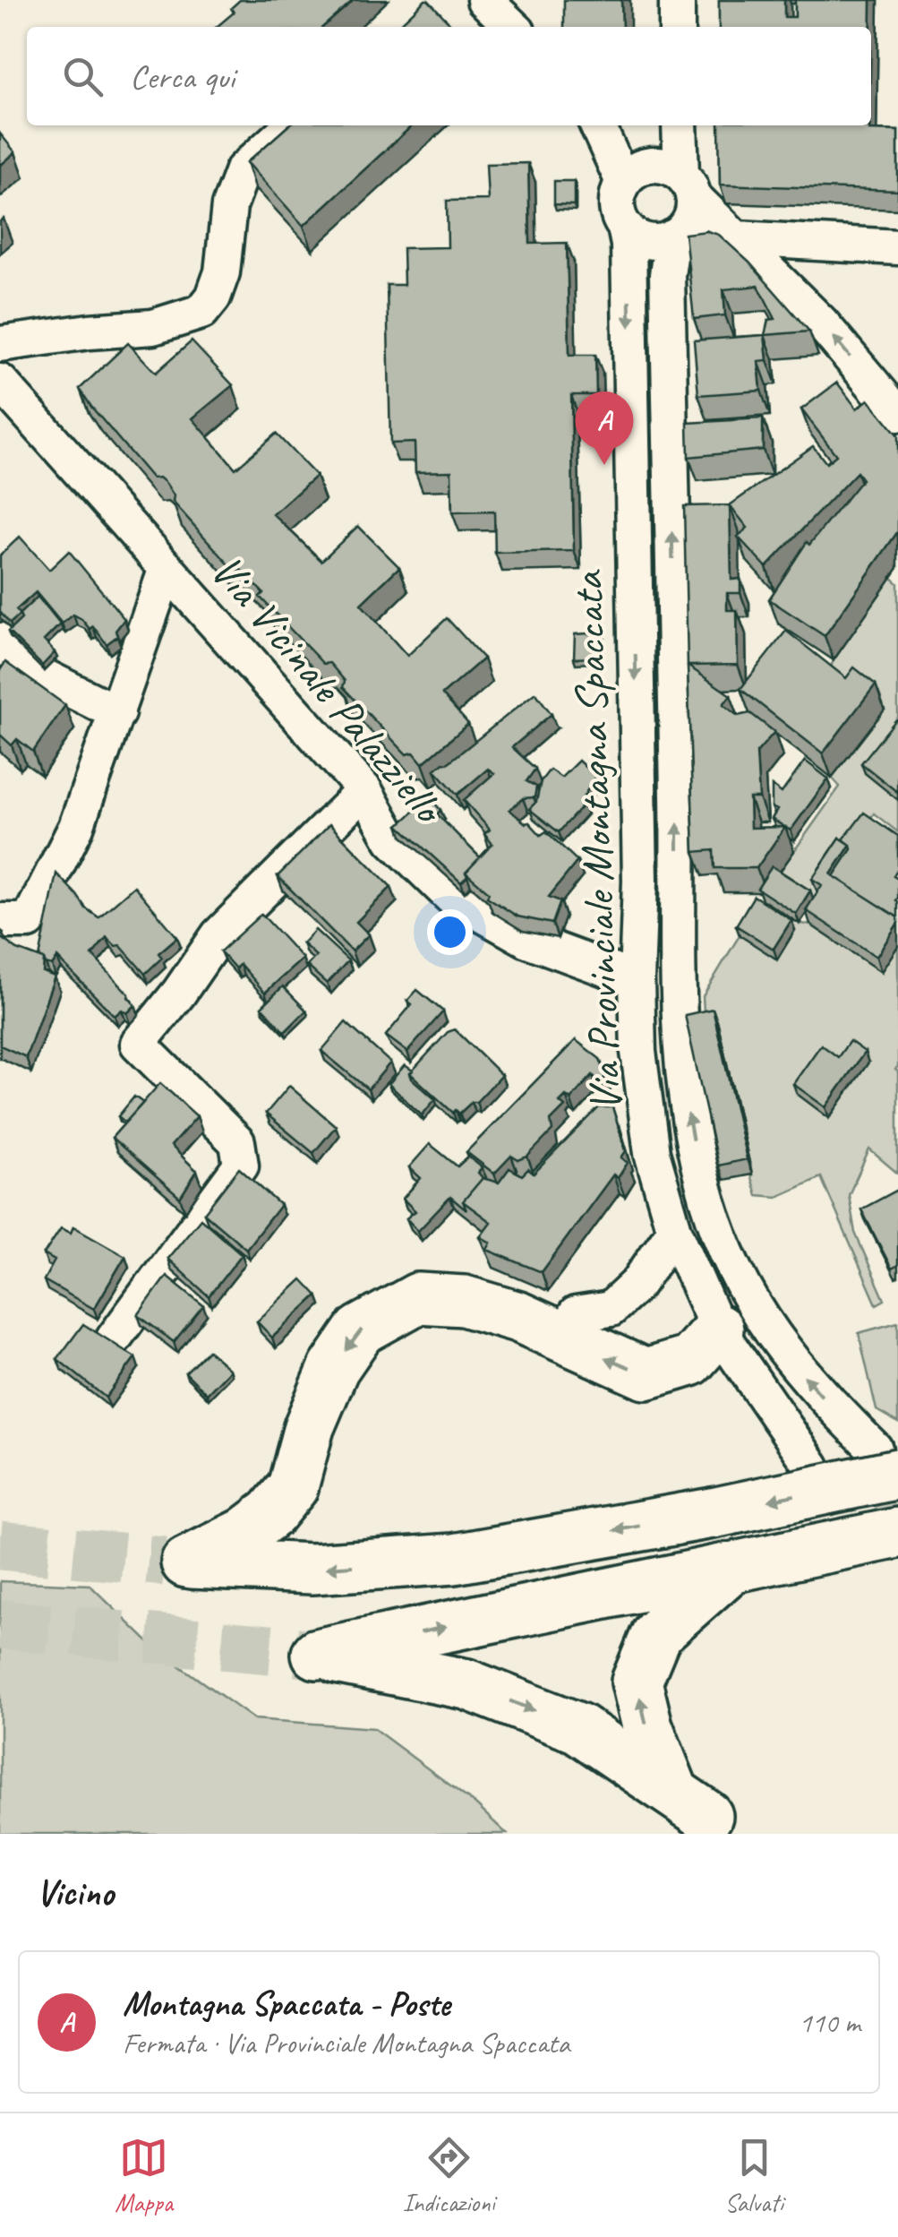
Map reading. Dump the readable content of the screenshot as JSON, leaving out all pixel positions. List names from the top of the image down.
{
  "streets": {
    "street": ["Via Vicinale Palazziello", "Via Provinciale Montagna Spaccata"]
  },
  "crossings": [
    ["Via Vicinale Palazziello", "Via Provinciale Montagna Spaccata"]
  ],
  "page": {
    "search": "Cerca qui",
    "pins": "A",
    "heading": "Vicino",
    "list": [
      {
        "mark": "A",
        "name": "Montagna Spaccata - Poste",
        "note": "Fermata · Via Provinciale Montagna Spaccata",
        "value": "110 m"
      }
    ],
    "nav": ["Mappa", "Indicazioni", "Salvati"]
  }
}
